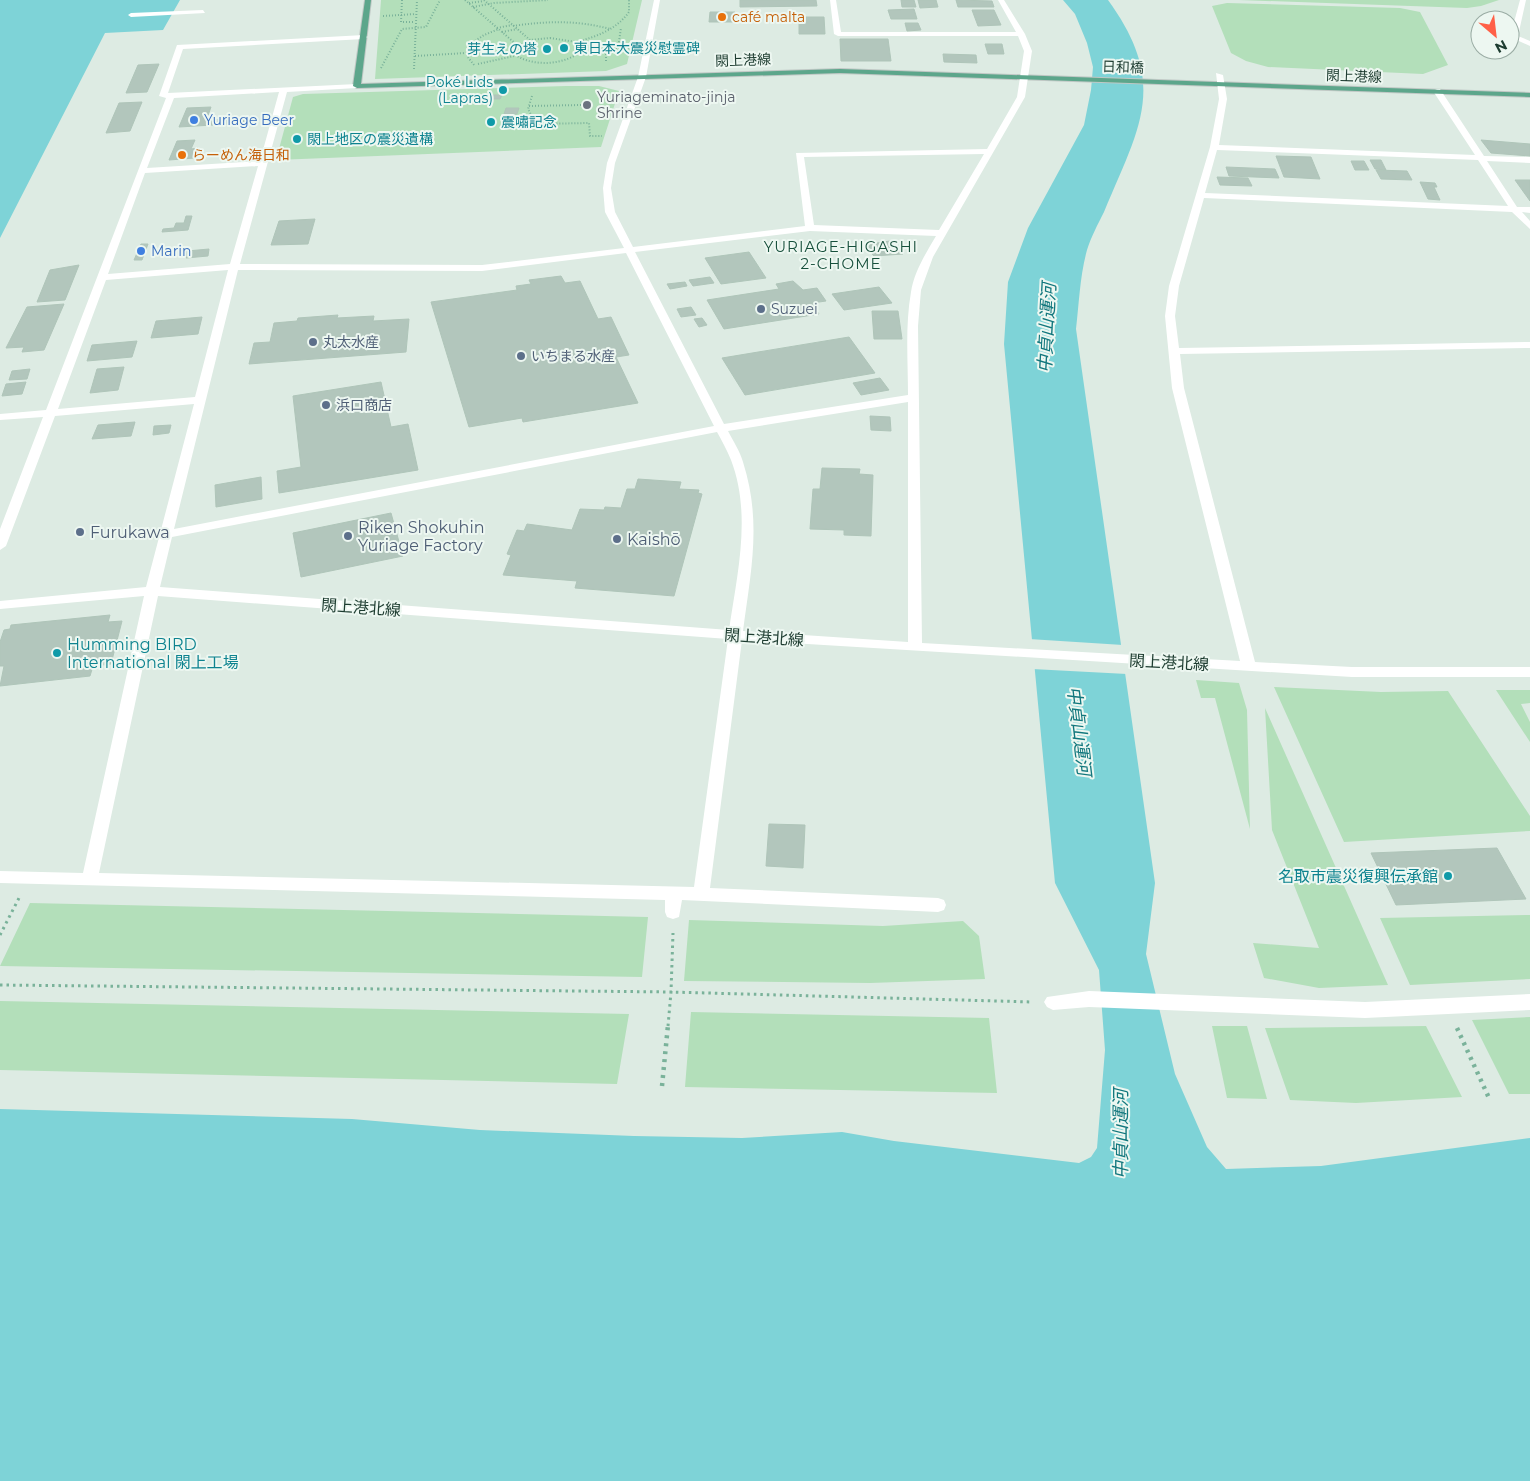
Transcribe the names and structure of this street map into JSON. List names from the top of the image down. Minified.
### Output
{"streets":{"main road":["閖上港線","日和橋"],"street":["閖上港北線"]},"crossings":[["閖上港線","日和橋"]],"districts":["YURIAGE-HIGASHI 2-CHOME"],"water":["中貞山運河"],"places":["café malta","東日本大震災慰霊碑","芽生えの塔","Poké Lids (Lapras)","Yuriageminato-jinja Shrine","Yuriage Beer","震嘯記念","閖上地区の震災遺構","らーめん海日和","Marin","Suzuei","丸太水産","いちまる水産","浜口商店","Furukawa","Riken Shokuhin Yuriage Factory","Kaishō","Humming BIRD International 閖上工場","名取市震災復興伝承館"],"north":"bottom right"}
